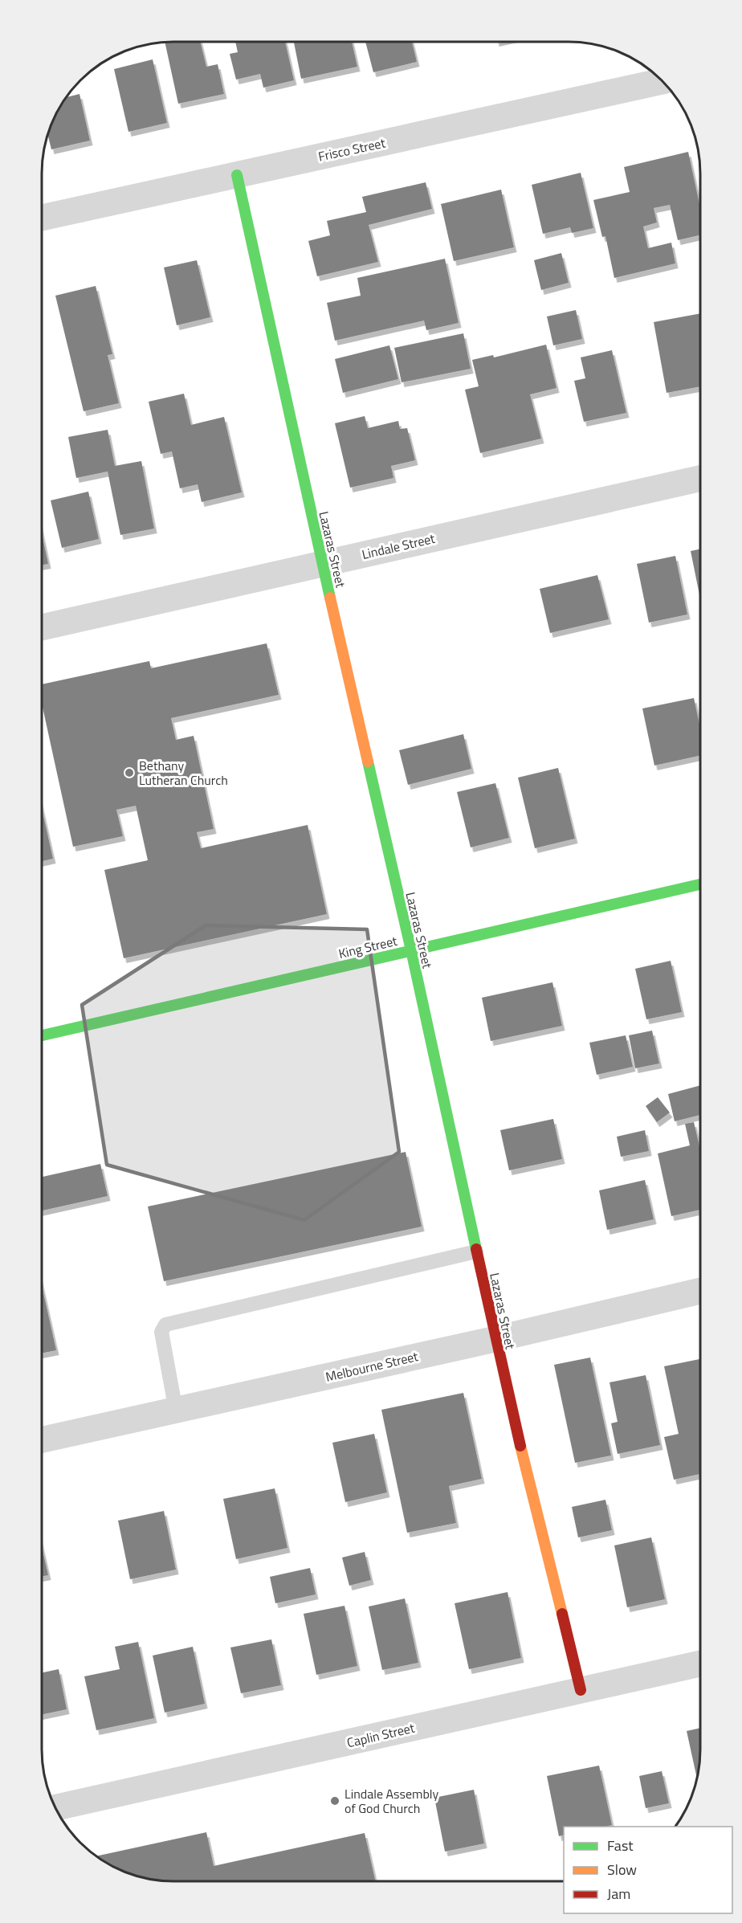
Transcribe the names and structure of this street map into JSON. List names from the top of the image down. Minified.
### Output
{"streets":{"street":["Frisco Street","Lindale Street","Lazaras Street","King Street","Melbourne Street","Caplin Street"]},"crossings":[["Frisco Street","Lazaras Street"],["Lindale Street","Lazaras Street"],["Lazaras Street","King Street"],["Lazaras Street","Melbourne Street"],["Lazaras Street","Caplin Street"]],"places":["Bethany Lutheran Church","Lindale Assembly of God Church"],"legend":["Fast","Slow","Jam"]}
